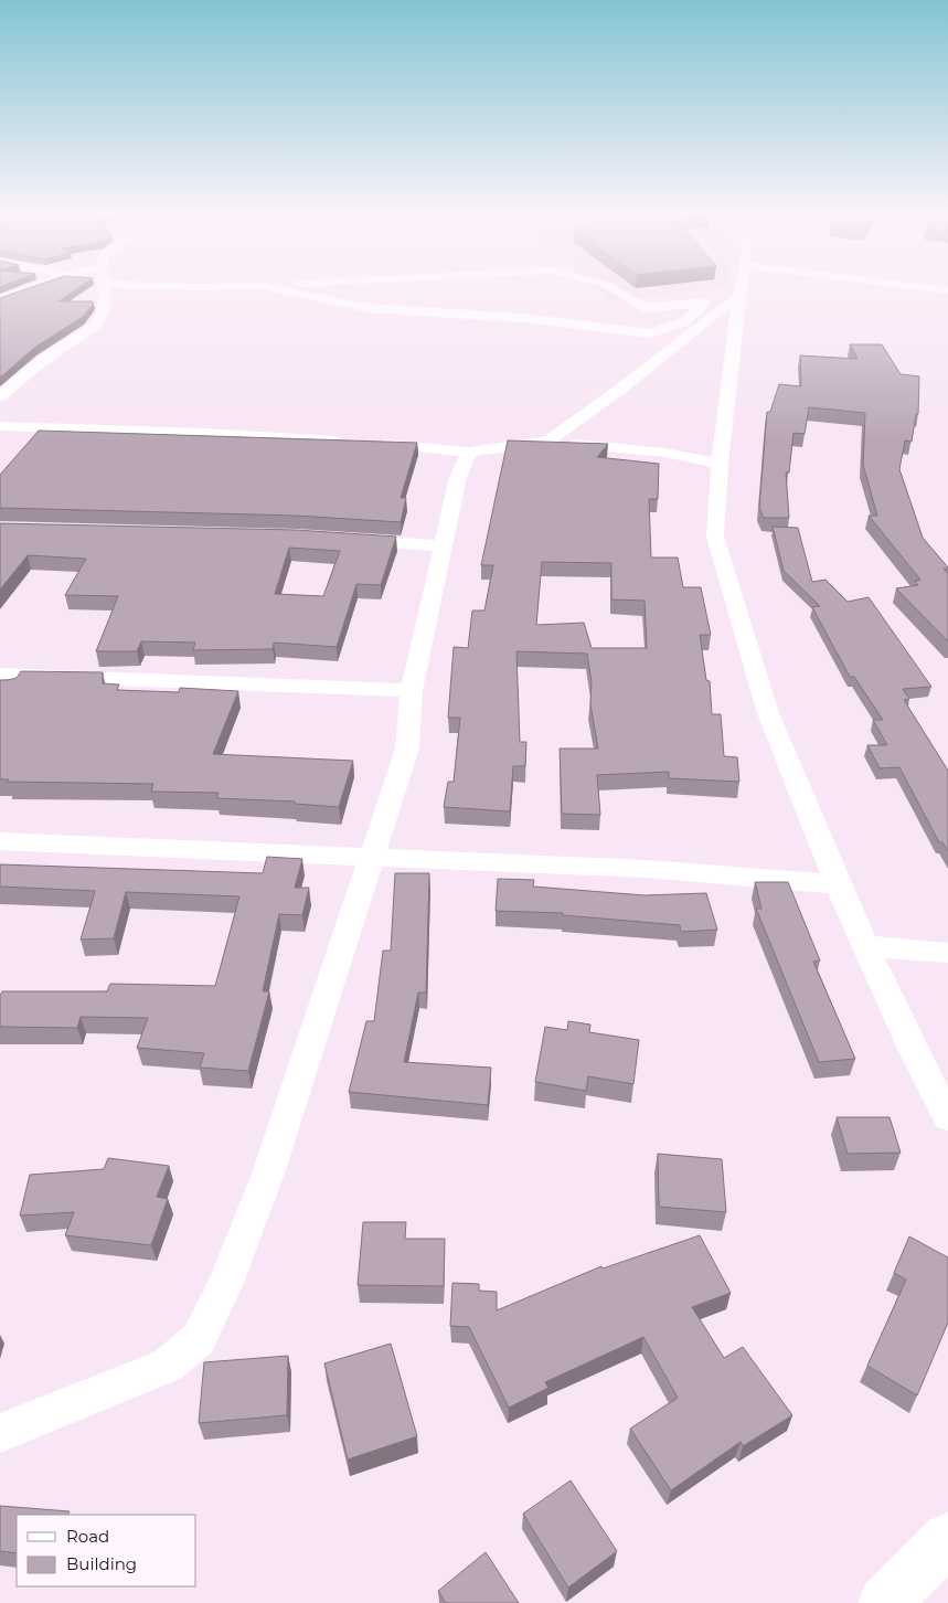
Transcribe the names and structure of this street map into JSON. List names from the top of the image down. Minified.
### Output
{"legend":["Road","Building"]}
